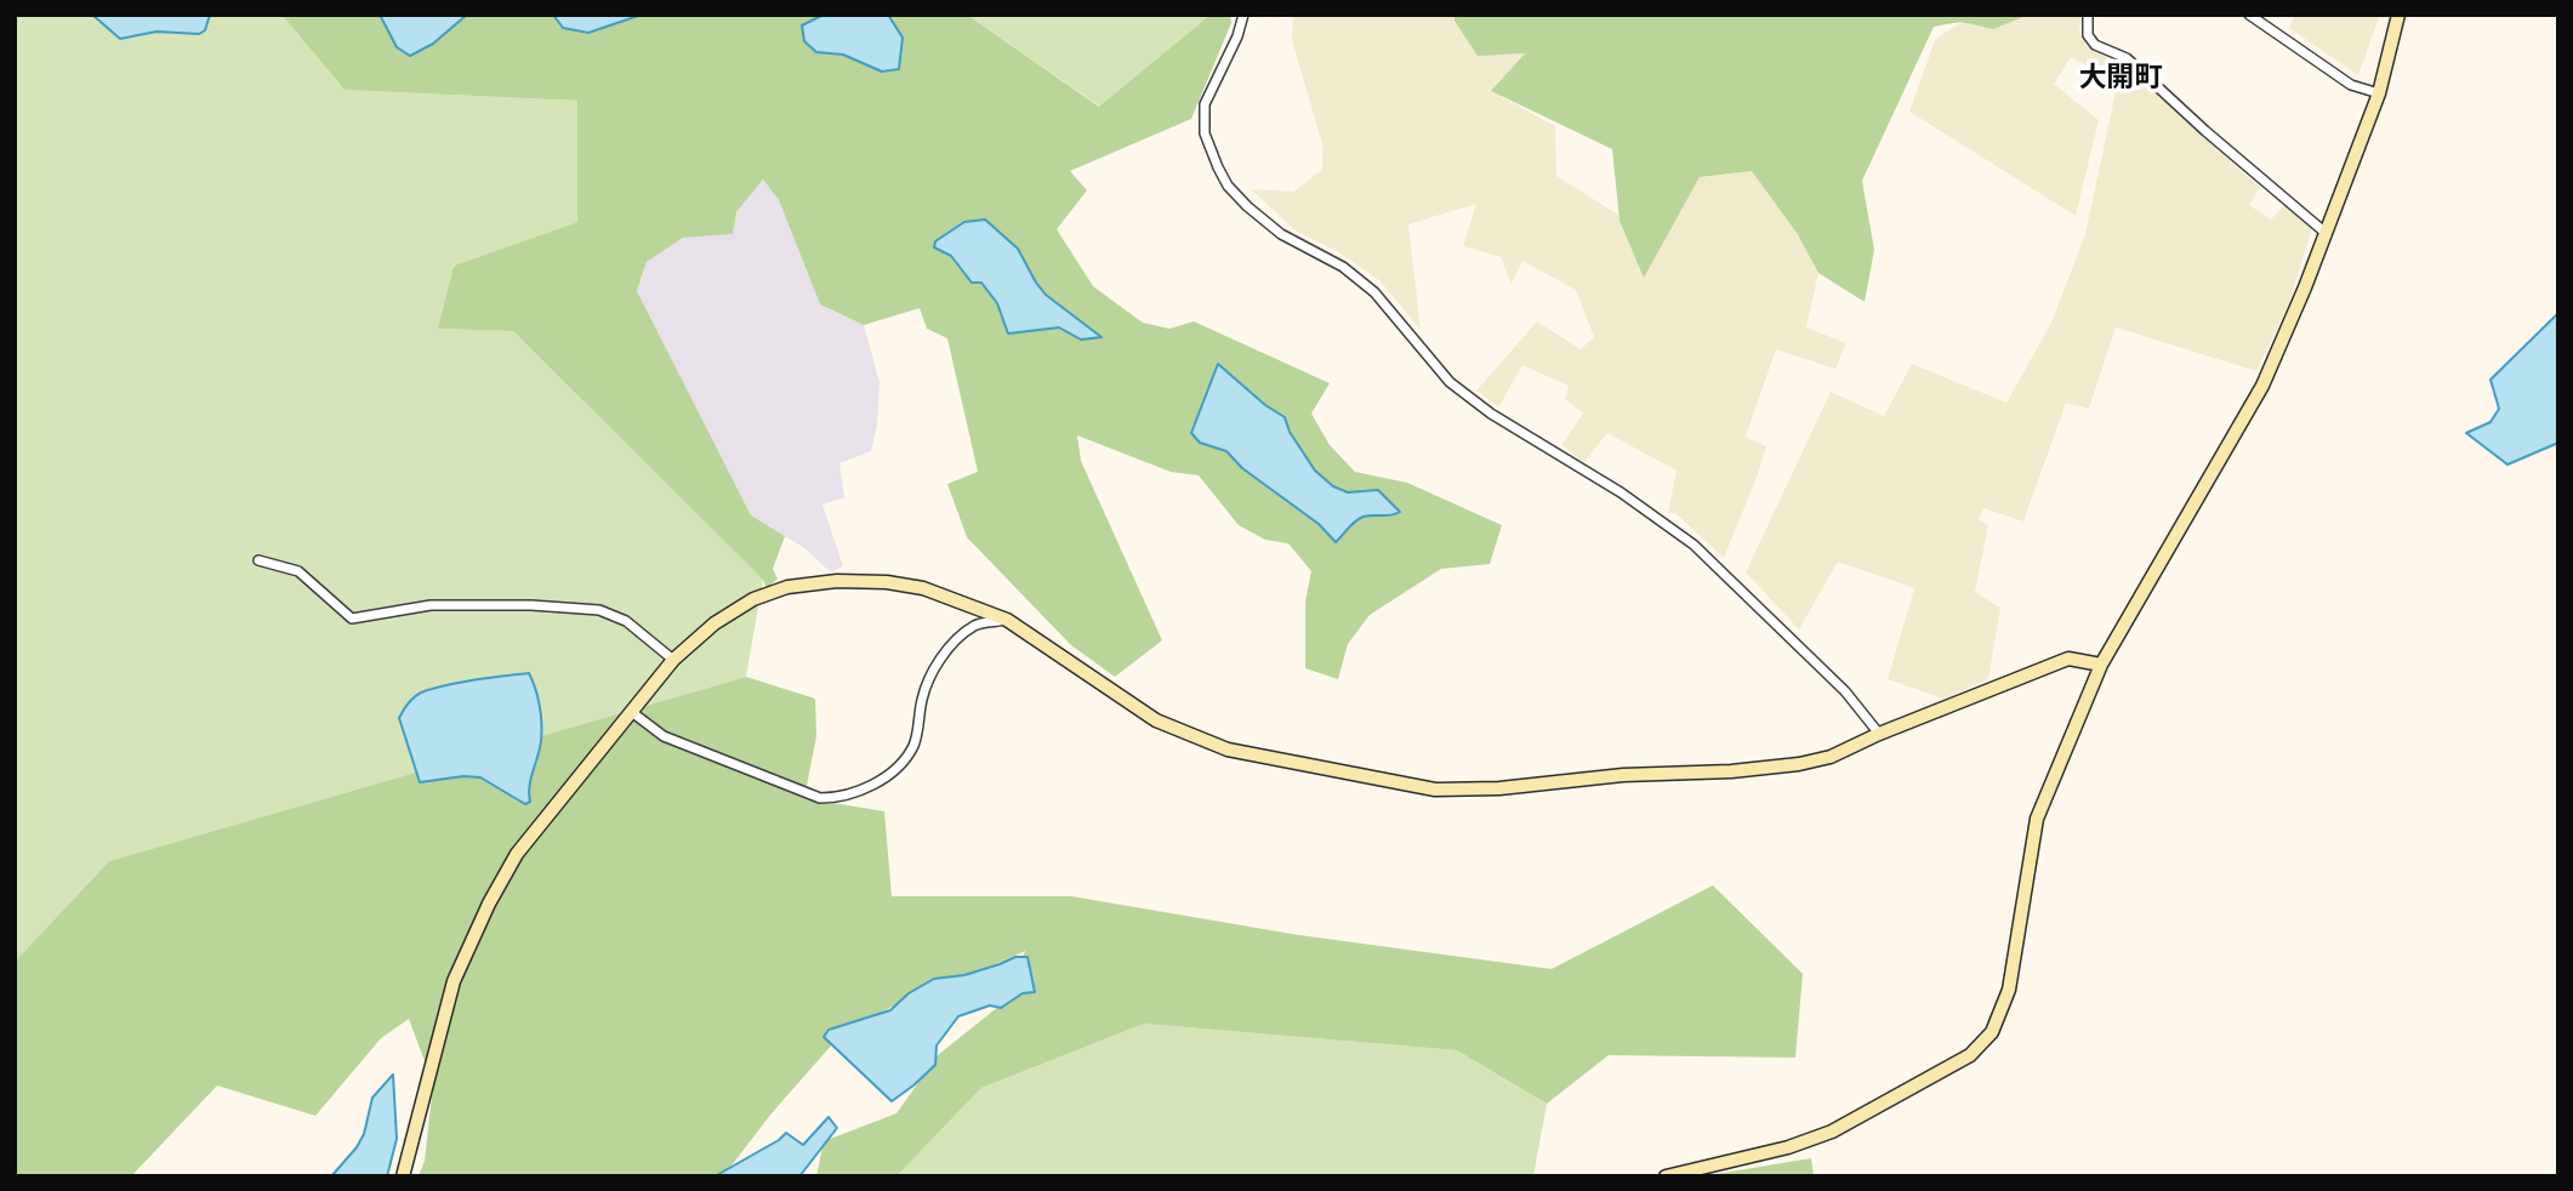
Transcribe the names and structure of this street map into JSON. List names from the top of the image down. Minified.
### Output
{"districts":["大開町"]}
